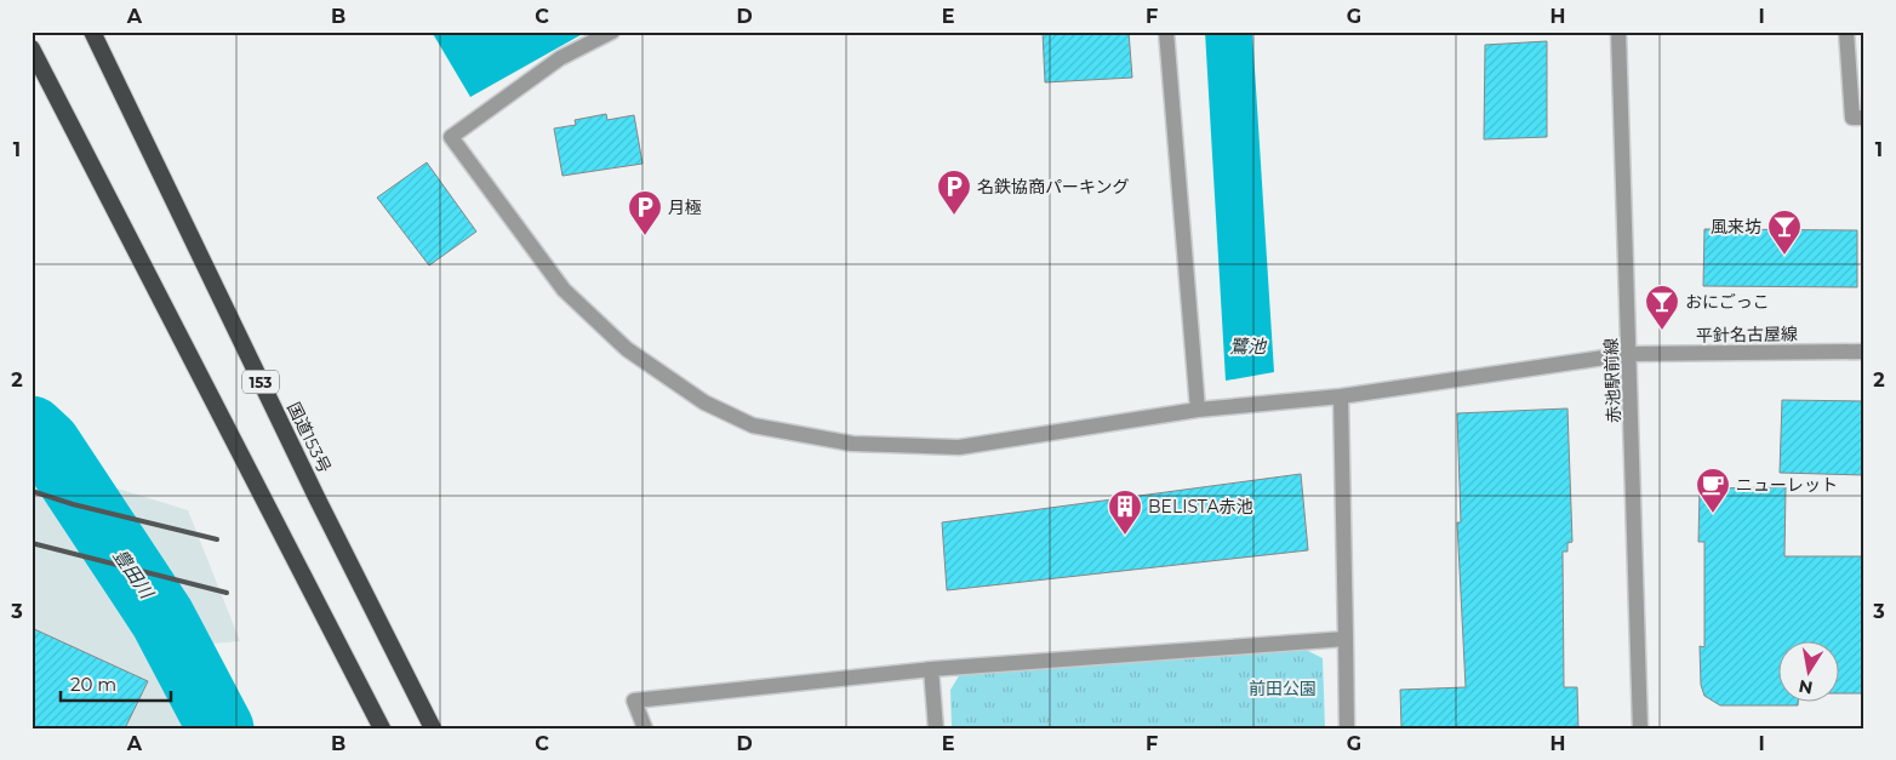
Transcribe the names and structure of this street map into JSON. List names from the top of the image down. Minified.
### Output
{"streets":{"highway":["153","国道153号"],"street":["平針名古屋線","赤池駅前線"]},"crossings":[["平針名古屋線","赤池駅前線"]],"water":["鷺池","豊田川"],"parks":["前田公園"],"places":{"parking":["名鉄協商パーキング","月極"],"bar":["風来坊","おにごっこ"],"cafe":["ニューレット"],"building":["BELISTA赤池"]},"scale_bar":"20 m","north":"bottom","grid":{"columns":["A","B","C","D","E","F","G","H","I"],"rows":["1","2","3"]}}
